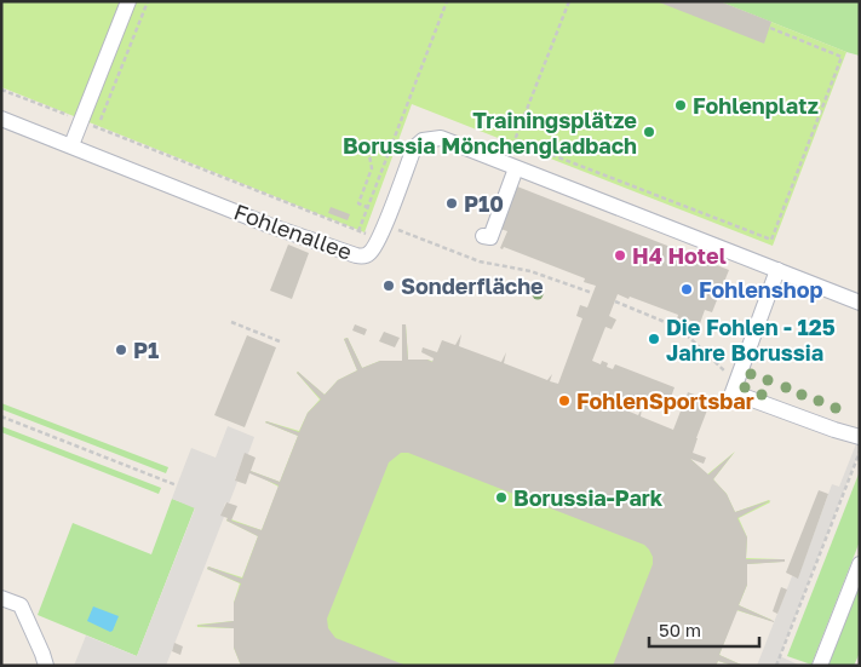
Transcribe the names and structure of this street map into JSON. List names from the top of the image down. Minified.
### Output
{"streets":{"street":["Fohlenallee"]},"places":["Fohlenplatz","Trainingsplätze Borussia Mönchengladbach","P10","H4 Hotel","Sonderfläche","Fohlenshop","Die Fohlen - 125 Jahre Borussia","P1","FohlenSportsbar","Borussia-Park"],"scale_bar":"50 m"}
